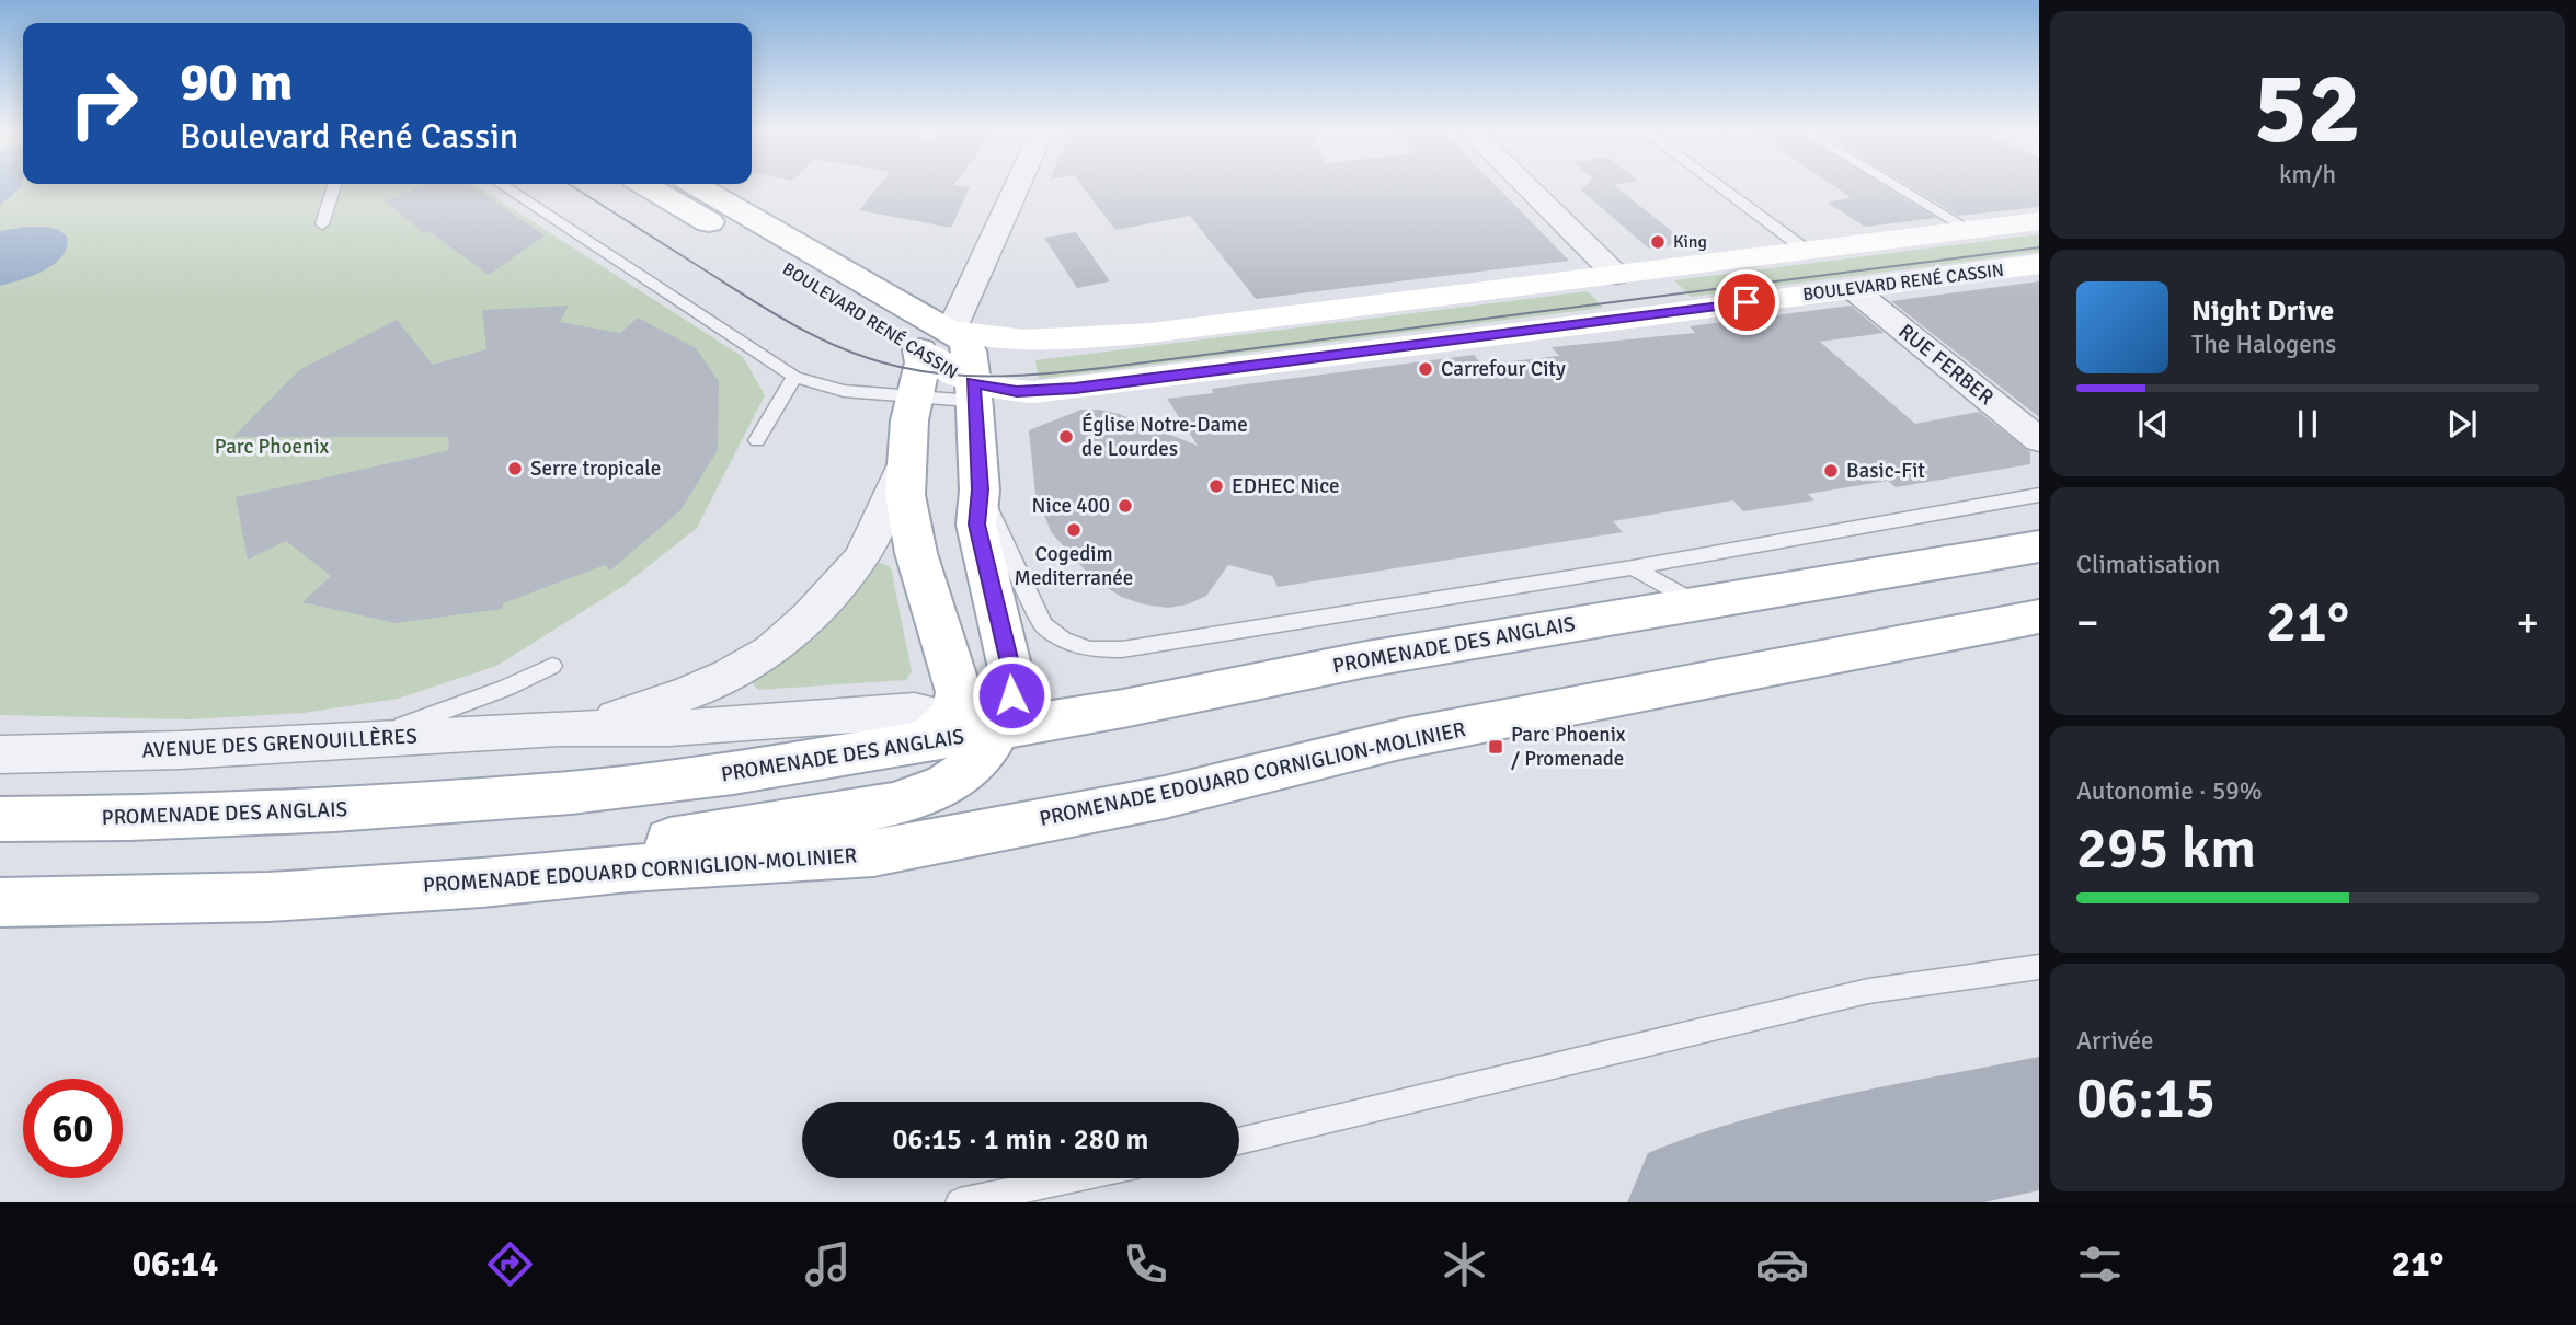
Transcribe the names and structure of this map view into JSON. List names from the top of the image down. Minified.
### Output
{"streets":{"main road":["BOULEVARD RENÉ CASSIN","PROMENADE DES ANGLAIS","AVENUE DES GRENOUILLÈRES","PROMENADE EDOUARD CORNIGLION-MOLINIER"],"street":["RUE FERBER"]},"crossings":[["BOULEVARD RENÉ CASSIN","RUE FERBER"],["BOULEVARD RENÉ CASSIN","AVENUE DES GRENOUILLÈRES"],["PROMENADE DES ANGLAIS","AVENUE DES GRENOUILLÈRES"]],"parks":["Parc Phoenix"],"places":{"other":["King","Carrefour City","Église Notre-Dame de Lourdes","Serre tropicale","Basic-Fit","EDHEC Nice","Nice 400","Cogedim Mediterranée"],"transit":["Parc Phoenix / Promenade"]},"page":{"tile":[["52","km/h"],"Climatisation",["Autonomie · 59%","295 km"],["Arrivée","06:15"]],"turn":["90 m","Boulevard René Cassin"],"song":["Night Drive","The Halogens"],"heat":["−","21°","+"],"limit":"60","trip":"06:15 · 1 min · 280 m","tabs":["06:14","21°"]}}
